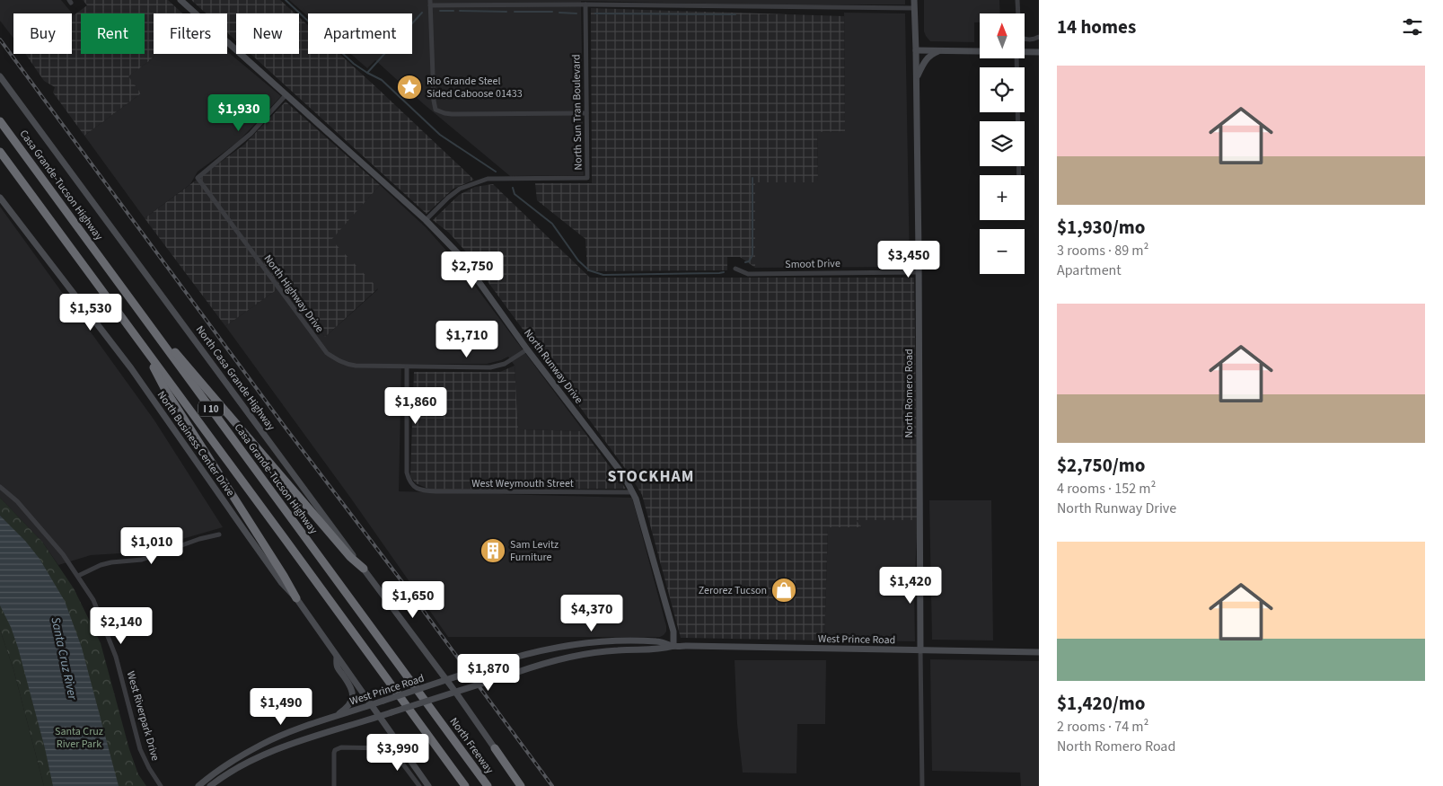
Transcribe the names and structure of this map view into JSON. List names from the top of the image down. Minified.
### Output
{"streets":{"highway":["Casa Grande-Tucson Highway","I 10","North Freeway"],"main road":["North Runway Drive","North Casa Grande Highway","North Romero Road","North Business Center Drive","West Prince Road"],"street":["North Sun Tran Boulevard","Smoot Drive","North Highway Drive","West Weymouth Street","West Riverpark Drive"]},"crossings":[["North Sun Tran Boulevard","North Runway Drive"],["Casa Grande-Tucson Highway","North Freeway"],["Smoot Drive","North Romero Road"],["North Highway Drive","North Runway Drive"],["North Highway Drive","West Weymouth Street"],["North Runway Drive","West Weymouth Street"],["North Runway Drive","West Prince Road"],["North Casa Grande Highway","West Prince Road"],["North Romero Road","West Prince Road"],["North Business Center Drive","West Prince Road"]],"districts":["STOCKHAM"],"water":["Santa Cruz River"],"parks":["Santa Cruz River Park"],"places":{"place":["Rio Grande Steel Sided Caboose 01433"],"building":["Sam Levitz Furniture"],"shop":["Zerorez Tucson"]},"north":"top","page":{"heading":"14 homes","map_buttons":["+","−"],"chip":["Buy","Rent","Filters","New","Apartment"],"list":[{"name":"$1,930/mo","note":"3 rooms · 89 m² · Apartment"},{"name":"$2,750/mo","note":"4 rooms · 152 m² · North Runway Drive"},{"name":"$1,420/mo","note":"2 rooms · 74 m² · North Romero Road"}],"price":["$1,930","$3,450","$2,750","$1,530","$1,710","$1,860","$1,010","$1,420","$1,650","$4,370","$2,140","$1,870","$1,490","$3,990"]}}
